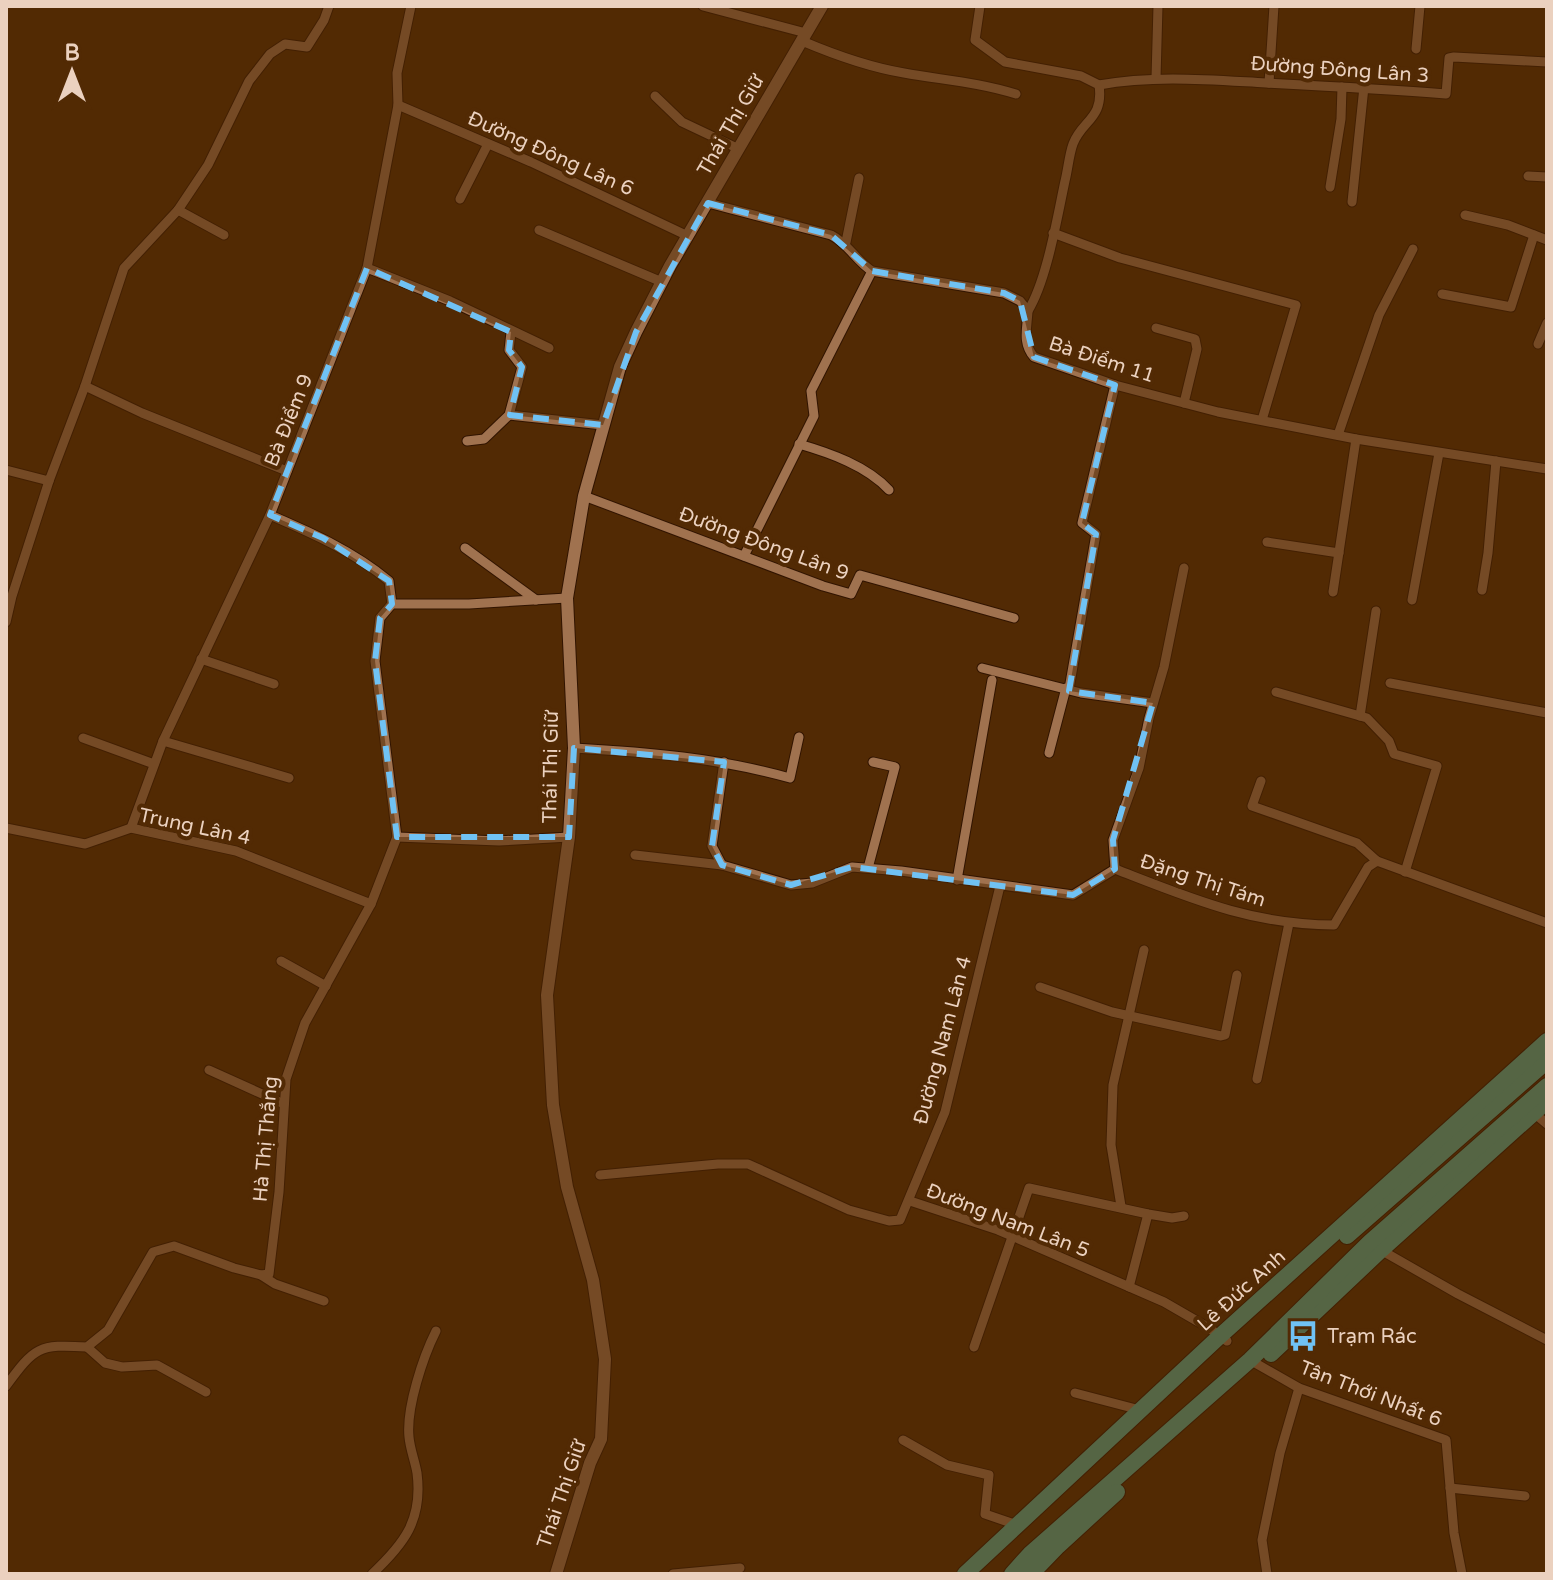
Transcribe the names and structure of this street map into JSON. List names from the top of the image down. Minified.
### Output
{"streets":{"highway":["Lê Đức Anh"],"street":["Đường Đông Lân 3","Thái Thị Giữ","Đường Đông Lân 6","Bà Điểm 11","Bà Điểm 9","Đường Đông Lân 9","Trung Lân 4","Đặng Thị Tám","Đường Nam Lân 4","Hà Thị Thắng","Đường Nam Lân 5","Tân Thới Nhất 6"]},"crossings":[["Thái Thị Giữ","Đường Đông Lân 6"],["Thái Thị Giữ","Đường Đông Lân 9"],["Đường Đông Lân 6","Bà Điểm 9"],["Bà Điểm 9","Trung Lân 4"],["Trung Lân 4","Hà Thị Thắng"],["Đặng Thị Tám","Đường Nam Lân 4"],["Đường Nam Lân 4","Đường Nam Lân 5"],["Đường Nam Lân 5","Lê Đức Anh"]],"places":{"bus stop":["Trạm Rác"]},"north":"top"}
